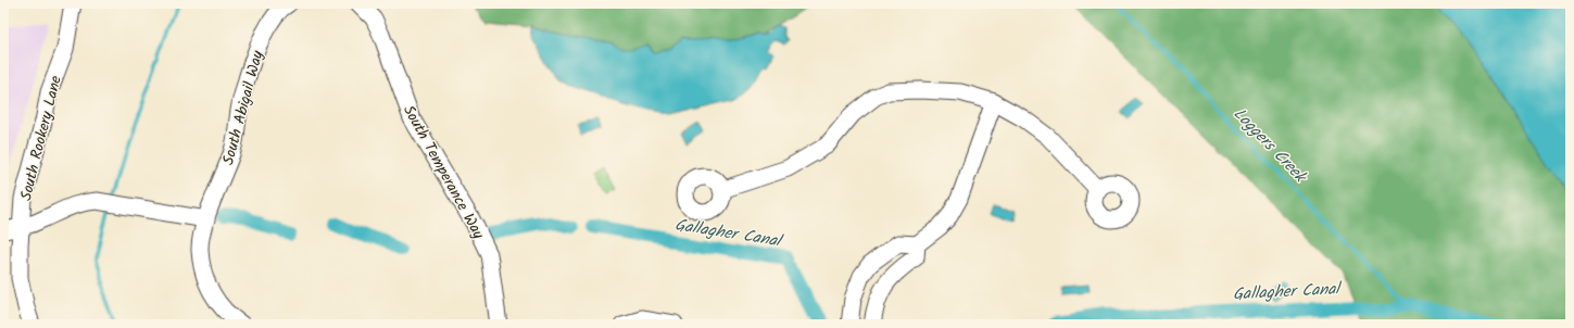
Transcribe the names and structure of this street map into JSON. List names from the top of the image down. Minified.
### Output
{"streets":{"street":["South Abigail Way","South Rookery Lane","South Temperance Way"]},"water":["Loggers Creek","Gallagher Canal"]}
